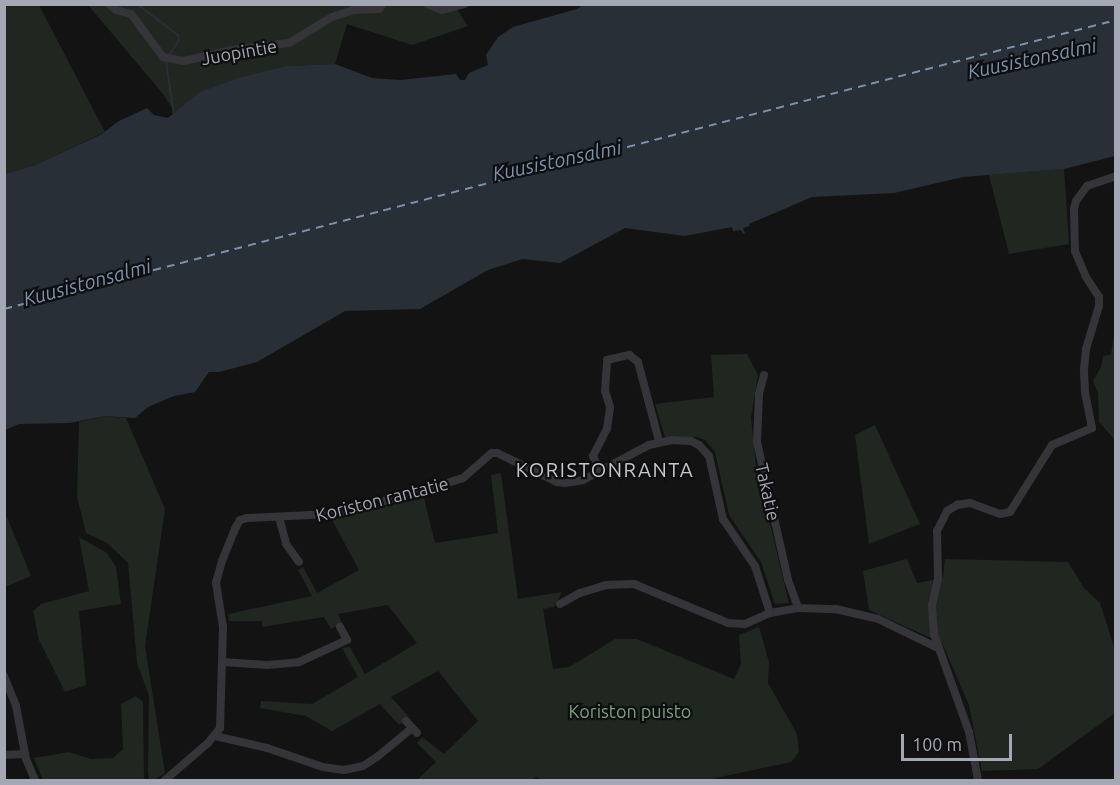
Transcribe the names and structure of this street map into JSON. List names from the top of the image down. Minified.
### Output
{"streets":{"street":["Juopintie","Takatie","Koriston rantatie"]},"districts":["KORISTONRANTA"],"water":["Kuusistonsalmi"],"parks":["Koriston puisto"],"scale_bar":"100 m"}
